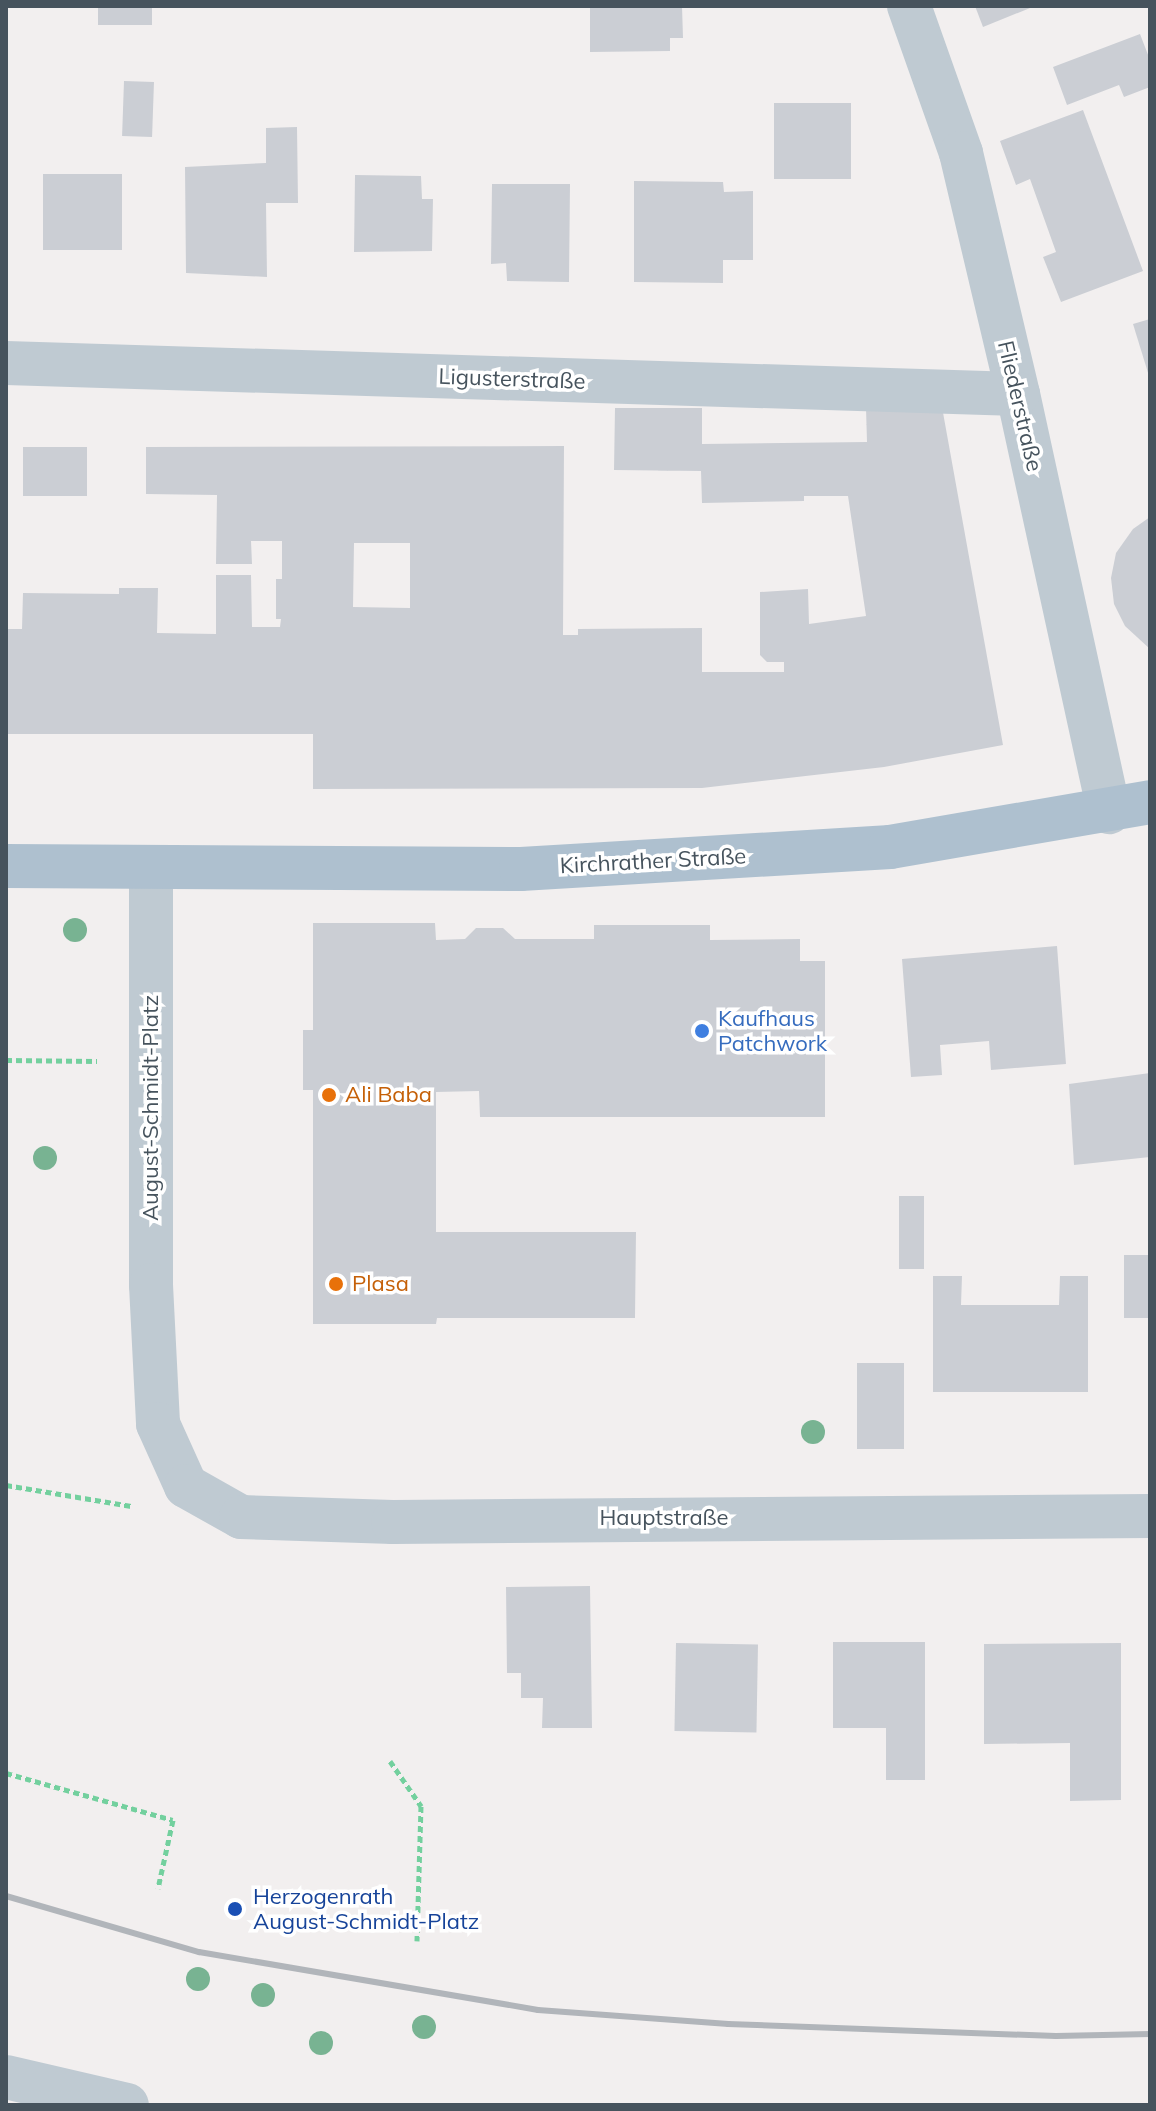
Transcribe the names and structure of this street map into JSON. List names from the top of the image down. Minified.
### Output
{"streets":{"main road":["Kirchrather Straße"],"street":["Ligusterstraße","Fliederstraße","August-Schmidt-Platz","Hauptstraße"]},"crossings":[["Ligusterstraße","Fliederstraße"],["Fliederstraße","Kirchrather Straße"],["Kirchrather Straße","August-Schmidt-Platz"],["August-Schmidt-Platz","Hauptstraße"]],"places":["Kaufhaus Patchwork","Ali Baba","Plasa","Herzogenrath August-Schmidt-Platz"]}
